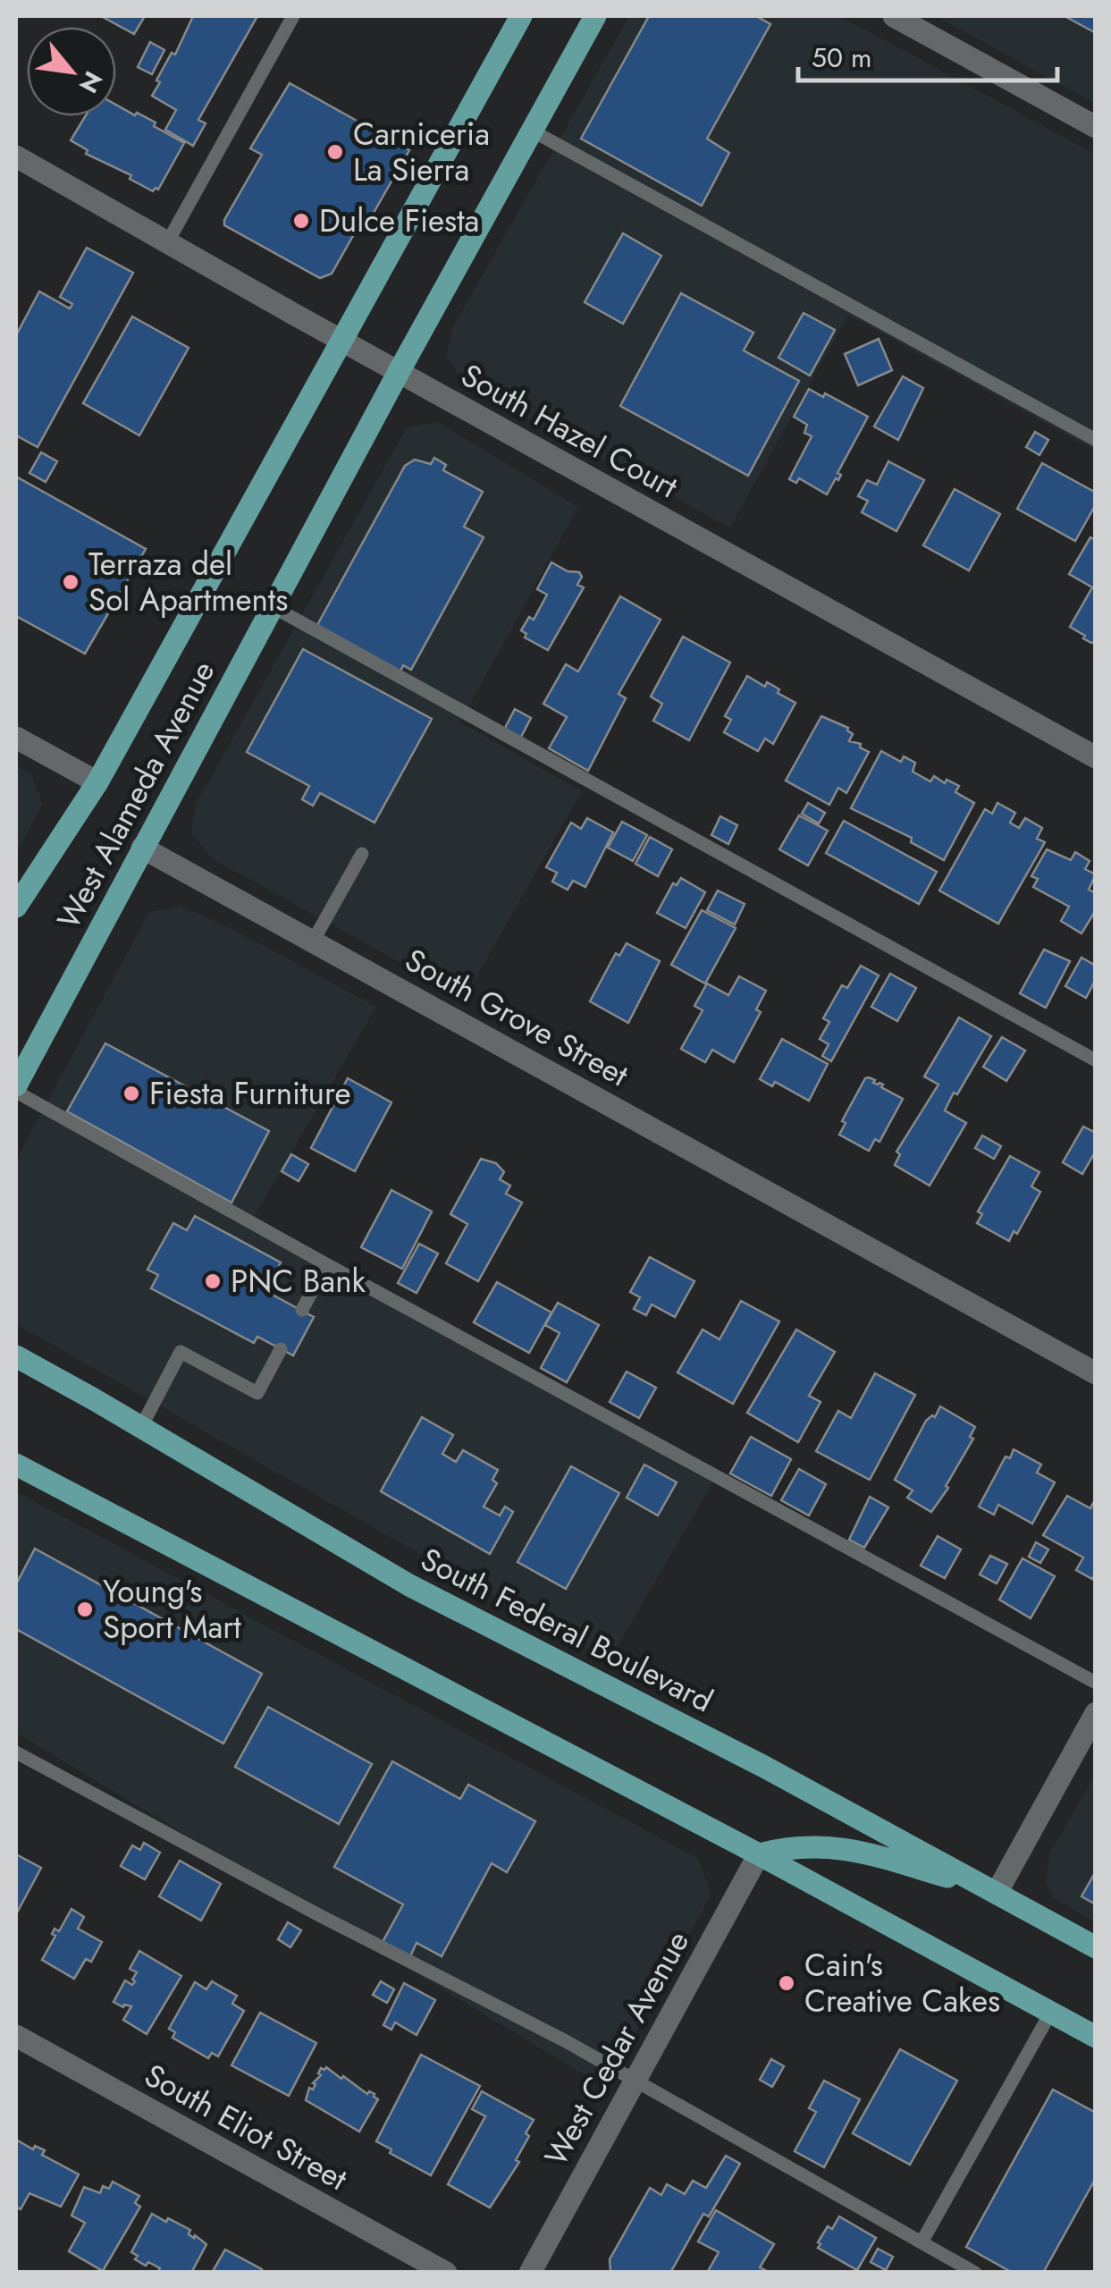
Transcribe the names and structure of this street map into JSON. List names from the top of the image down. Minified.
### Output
{"streets":{"main road":["West Alameda Avenue","South Federal Boulevard"],"street":["South Hazel Court","South Grove Street","West Cedar Avenue","South Eliot Street"]},"crossings":[["South Hazel Court","West Alameda Avenue"],["West Alameda Avenue","South Grove Street"]],"places":["Carniceria La Sierra","Dulce Fiesta","Terraza del Sol Apartments","Fiesta Furniture","PNC Bank","Young's Sport Mart","Cain's Creative Cakes"],"scale_bar":"50 m","north":"bottom right"}
